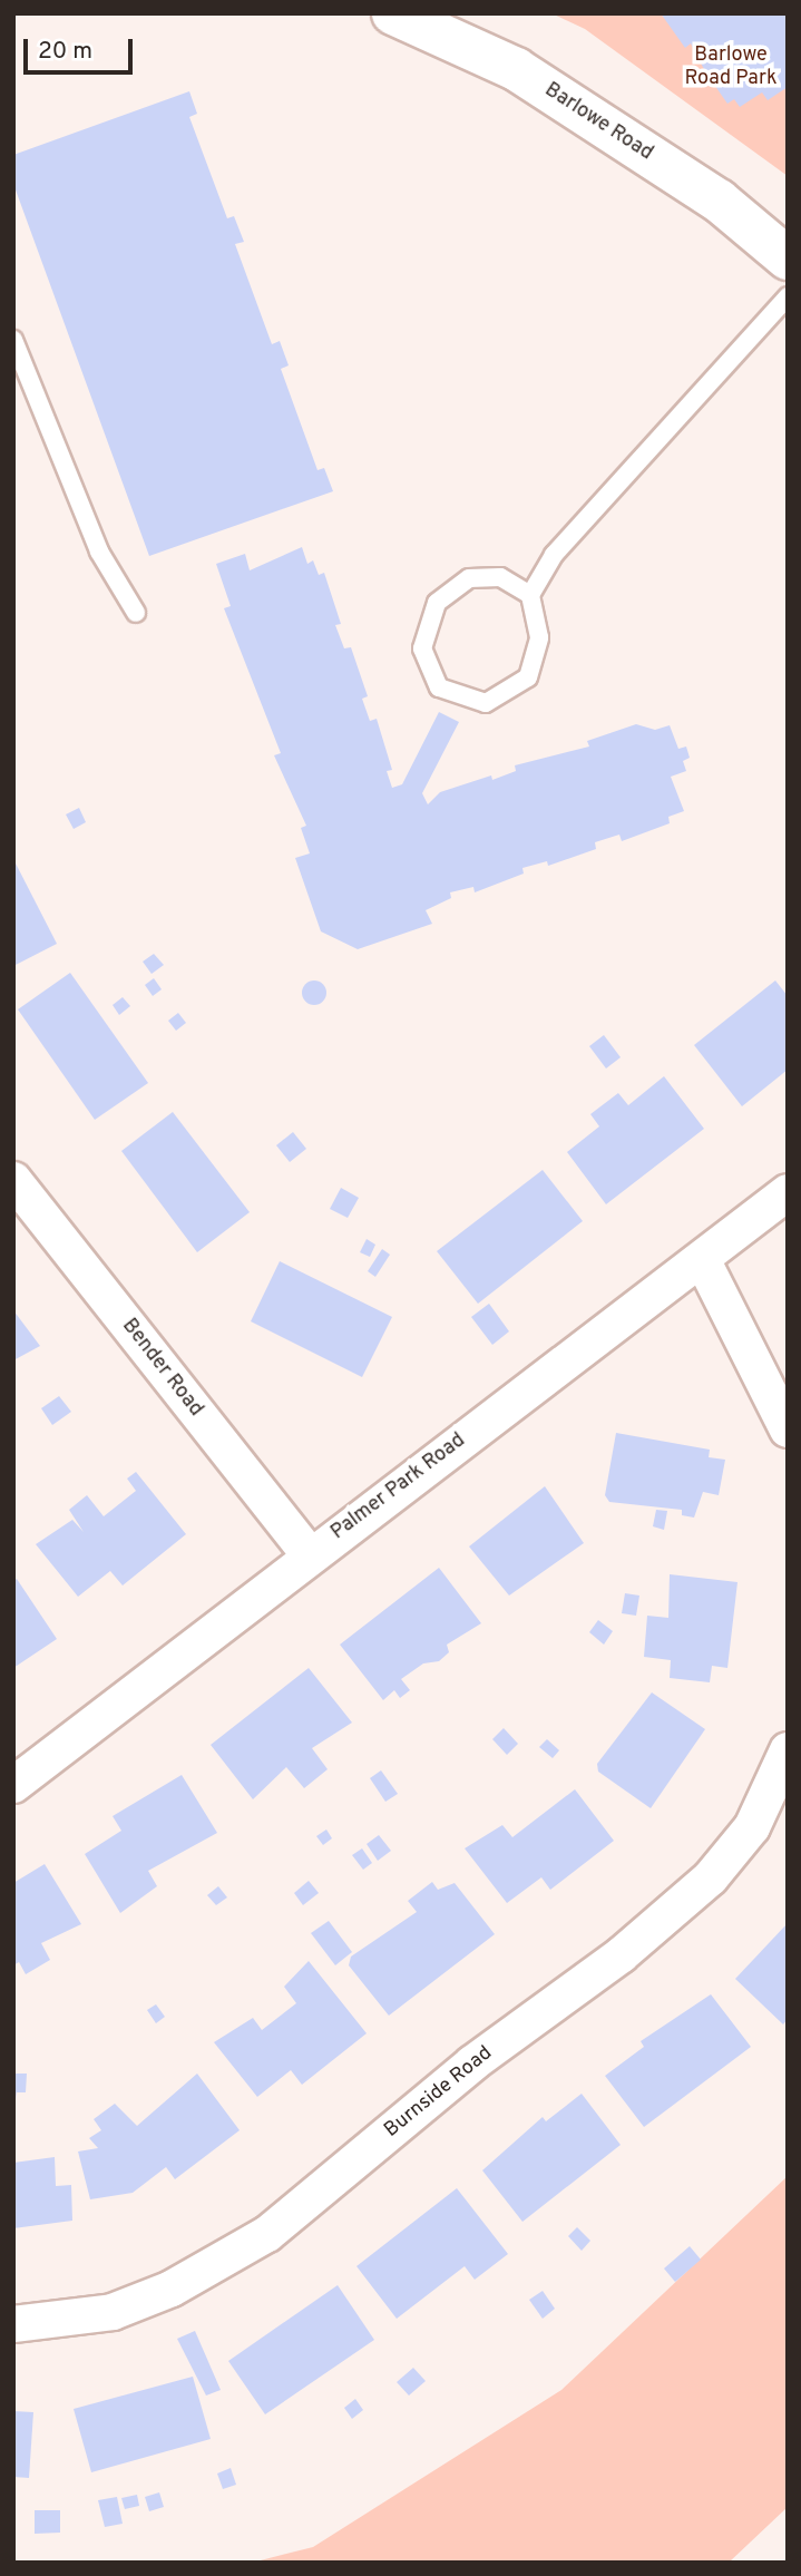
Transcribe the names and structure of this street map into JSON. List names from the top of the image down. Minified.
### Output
{"streets":{"street":["Barlowe Road","Bender Road","Palmer Park Road","Burnside Road"]},"crossings":[["Bender Road","Palmer Park Road"]],"parks":["Barlowe Road Park"],"scale_bar":"20 m"}
